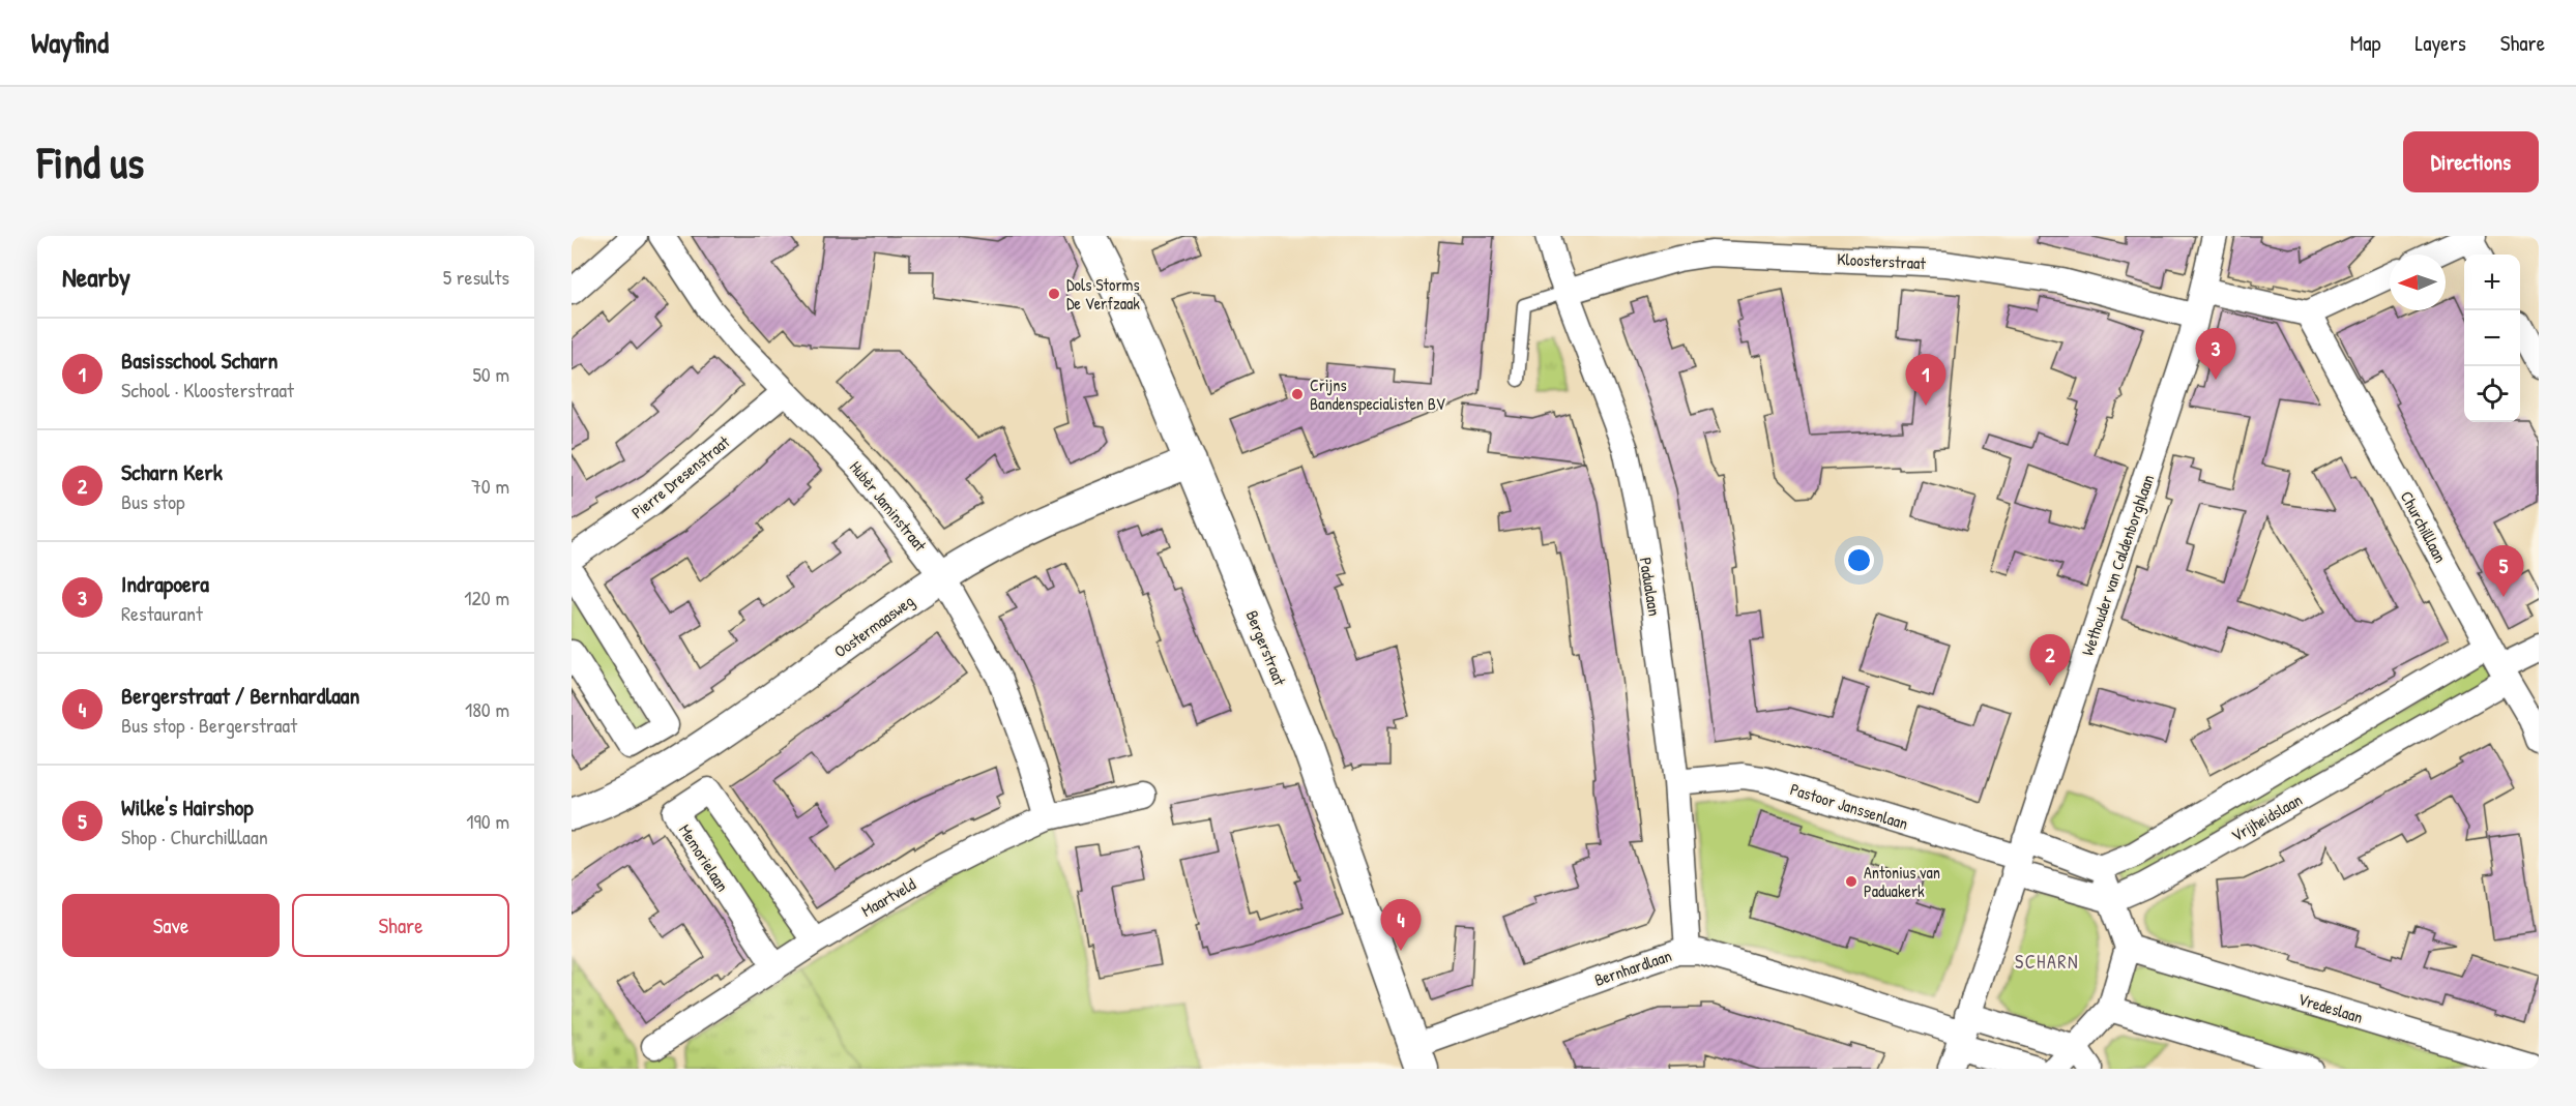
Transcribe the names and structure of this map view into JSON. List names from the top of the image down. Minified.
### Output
{"streets":{"street":["Kloosterstraat","Pierre Dresenstraat","Hubèr Jaminstraat","Churchilllaan","Wethouder van Caldenborghlaan","Padualaan","Oostermaasweg","Bergerstraat","Pastoor Janssenlaan","Vrijheidslaan","Memorielaan","Maartveld","Bernhardlaan","Vredeslaan"]},"crossings":[["Kloosterstraat","Wethouder van Caldenborghlaan"],["Kloosterstraat","Padualaan"],["Pierre Dresenstraat","Hubèr Jaminstraat"],["Hubèr Jaminstraat","Oostermaasweg"],["Hubèr Jaminstraat","Maartveld"],["Churchilllaan","Vrijheidslaan"],["Wethouder van Caldenborghlaan","Pastoor Janssenlaan"],["Wethouder van Caldenborghlaan","Bernhardlaan"],["Padualaan","Pastoor Janssenlaan"],["Padualaan","Bernhardlaan"],["Oostermaasweg","Bergerstraat"],["Bergerstraat","Bernhardlaan"],["Memorielaan","Maartveld"]],"districts":["SCHARN"],"places":["Dols Storms De Verfzaak","Crijns Bandenspecialisten BV","Antonius van Paduakerk"],"north":"left","page":{"header":"Wayfind","nav":["Map","Layers","Share"],"buttons":["Directions",["Save","Share"]],"title":"Find us","heading":["Nearby","5 results"],"map_buttons":["+","−"],"list":[{"mark":"1","name":"Basisschool Scharn","note":"School · Kloosterstraat","value":"50 m"},{"mark":"2","name":"Scharn Kerk","note":"Bus stop","value":"70 m"},{"mark":"3","name":"Indrapoera","note":"Restaurant","value":"120 m"},{"mark":"4","name":"Bergerstraat / Bernhardlaan","note":"Bus stop · Bergerstraat","value":"180 m"},{"mark":"5","name":"Wilke's Hairshop","note":"Shop · Churchilllaan","value":"190 m"}],"pins":["3","1","5","2","4"]}}
